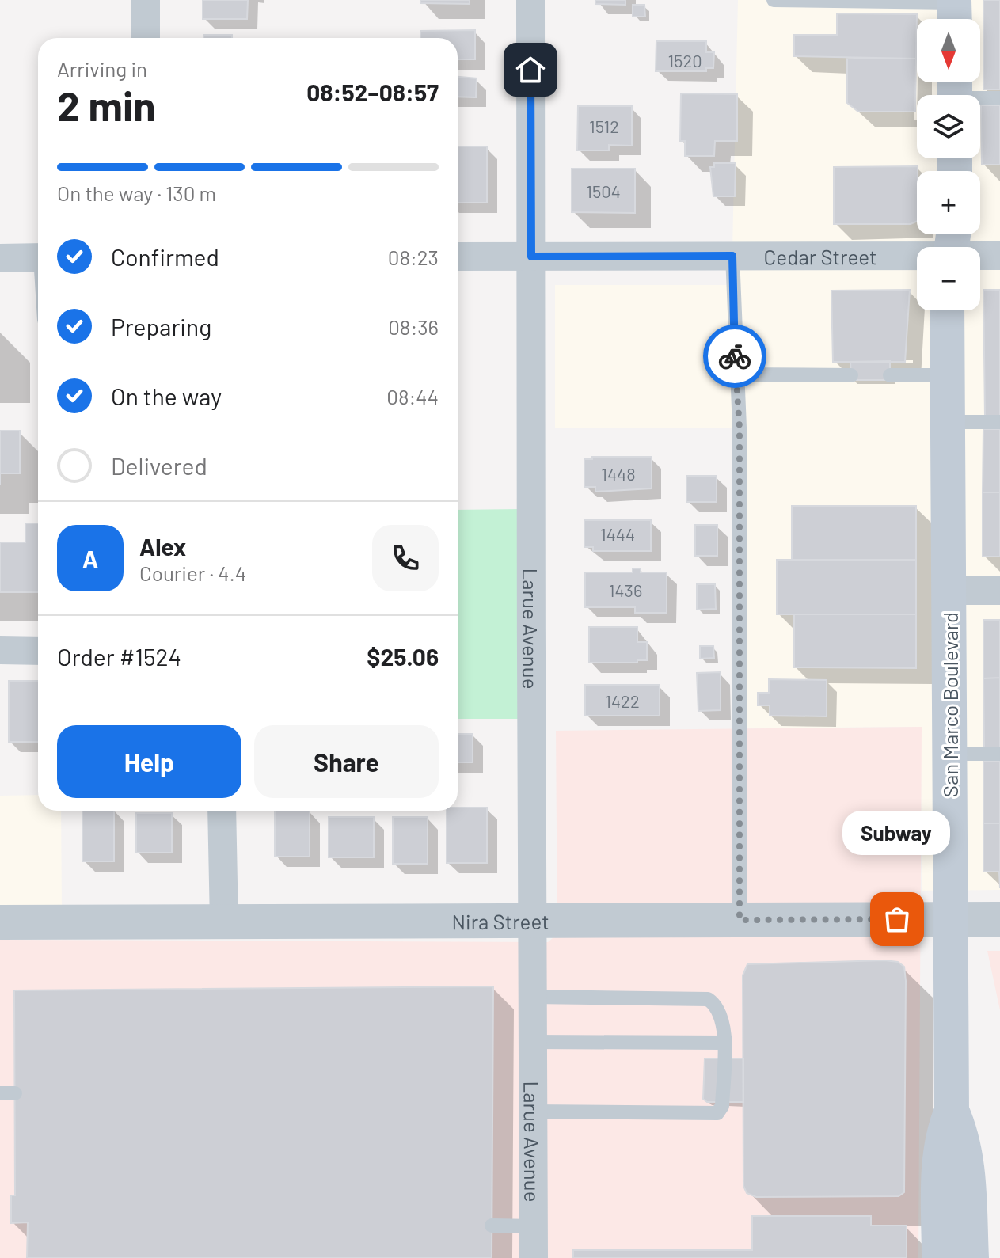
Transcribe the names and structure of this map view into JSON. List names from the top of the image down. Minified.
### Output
{"streets":{"main road":["San Marco Boulevard"],"street":["Cedar Street","Larue Avenue","Nira Street"]},"crossings":[["Cedar Street","Larue Avenue"],["Larue Avenue","Nira Street"],["San Marco Boulevard","Nira Street"]],"places":["Subway"],"house_numbers":["1520","1512","1504","1448","1444","1436","1422"],"north":"bottom","page":{"map_buttons":["+","−"],"heading":["2 min","Arriving in","08:52–08:57"],"panel":["Alex","Courier · 4.4","Order #1524","$25.06"],"bar":"On the way · 130 m","list":[["Confirmed","08:23"],["Preparing","08:36"],["On the way","08:44"],"Delivered"],"round":"A","buttons":["Help","Share"],"bubble":"Subway"}}
